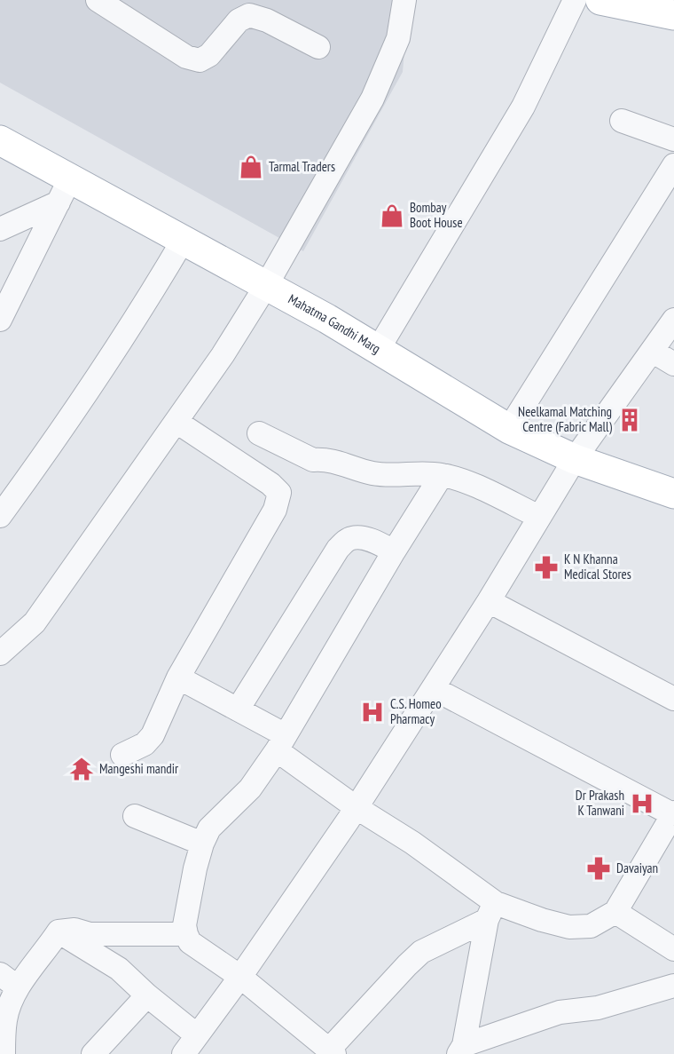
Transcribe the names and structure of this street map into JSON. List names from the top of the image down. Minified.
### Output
{"streets":{"main road":["Mahatma Gandhi Marg"]},"places":{"shop":["Tarmal Traders","Bombay Boot House"],"building":["Neelkamal Matching Centre (Fabric Mall)"],"pharmacy":["K N Khanna Medical Stores","Davaiyan"],"hospital":["C.S. Homeo Pharmacy","Dr Prakash K Tanwani"],"temple":["Mangeshi mandir"]}}
